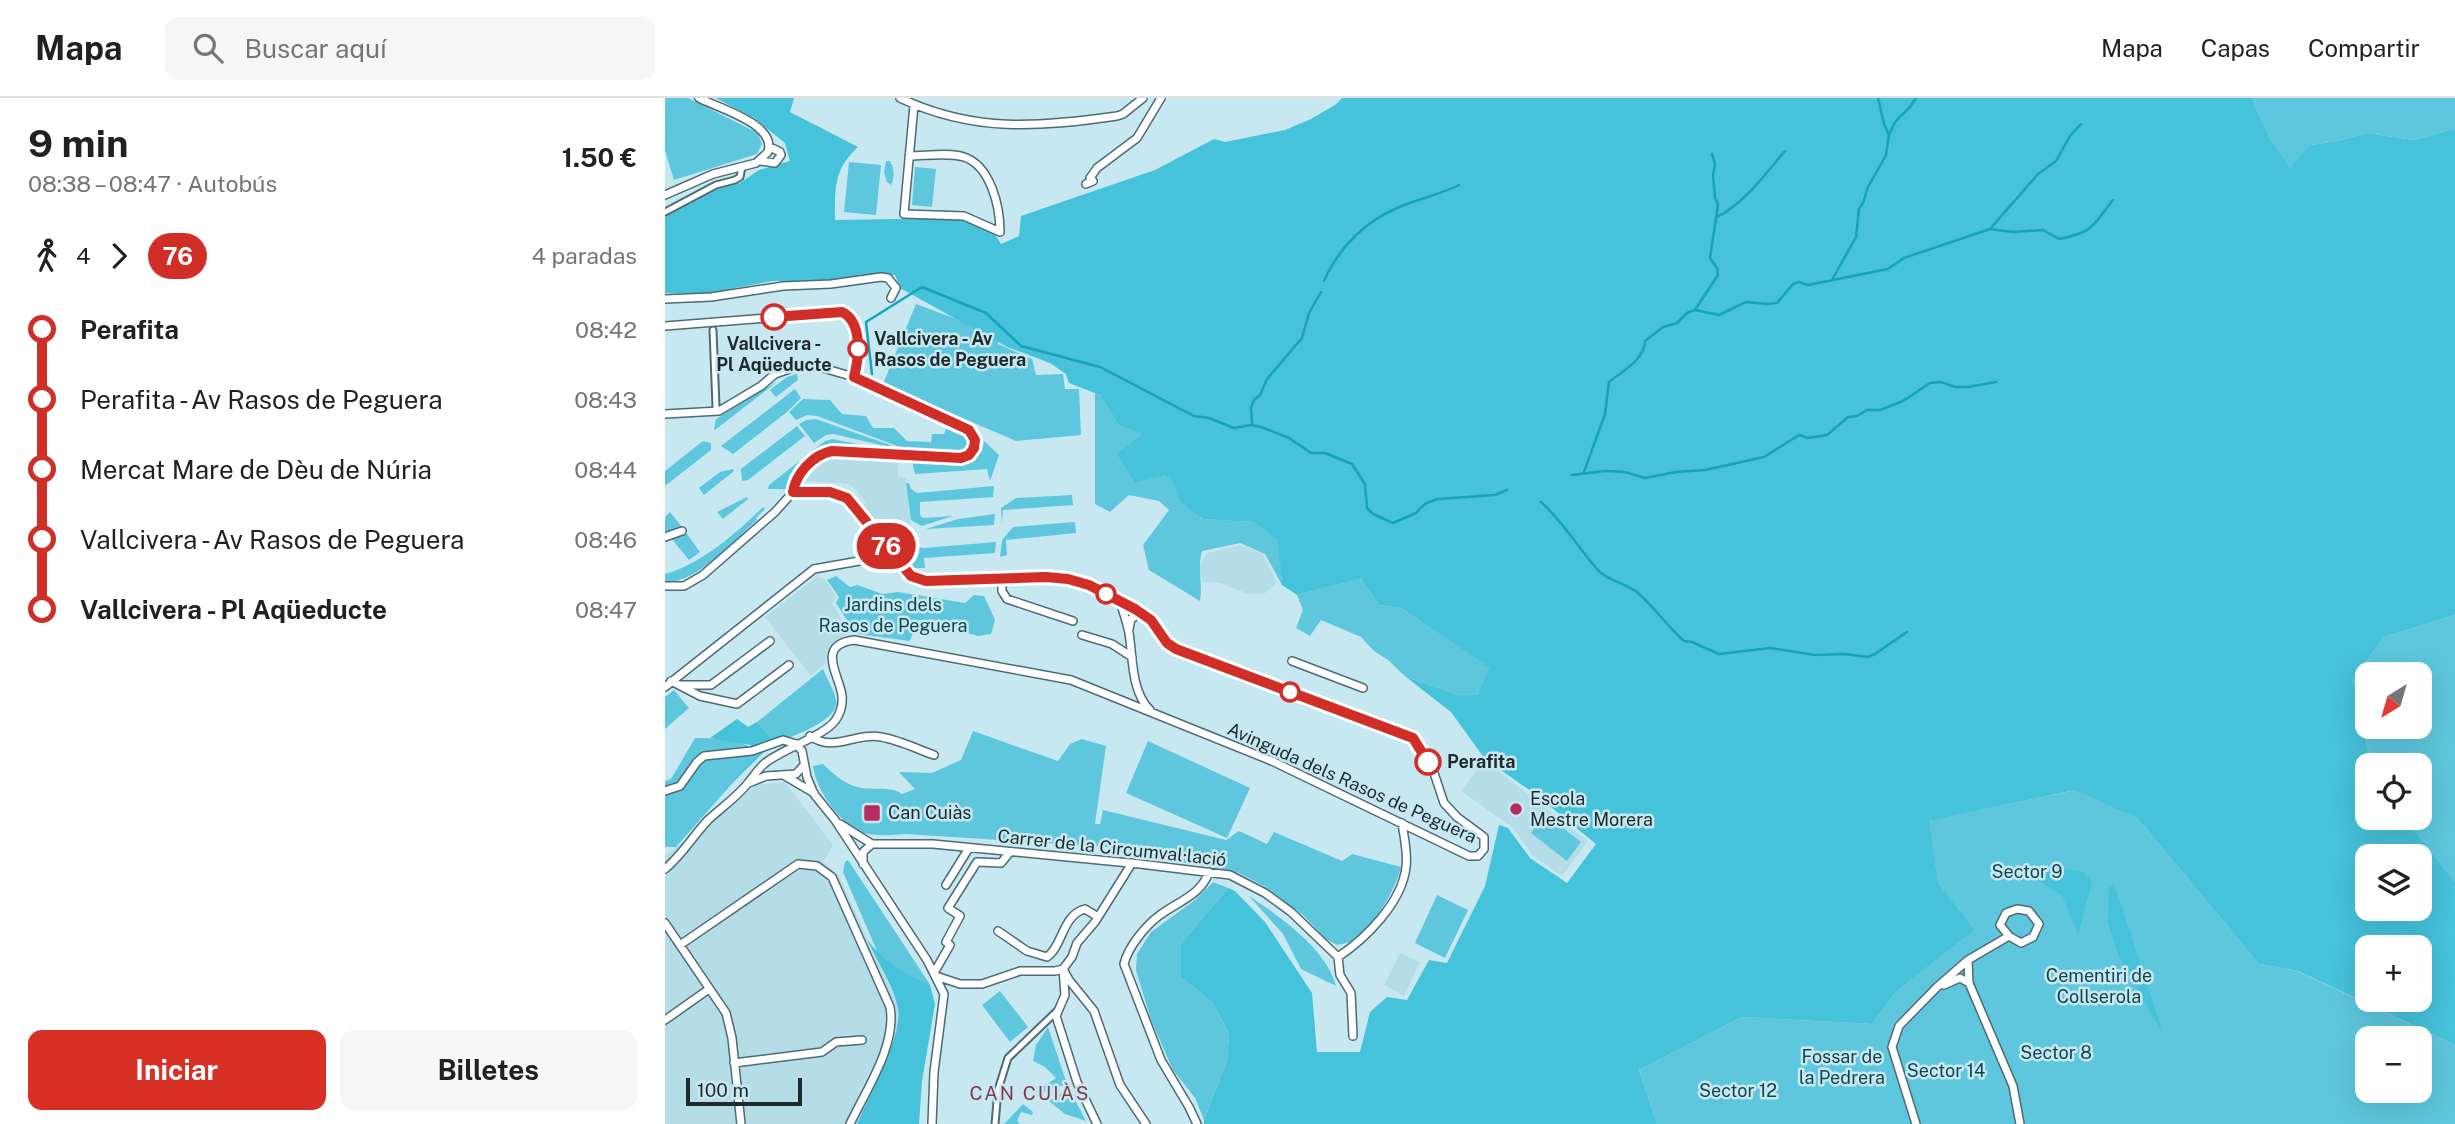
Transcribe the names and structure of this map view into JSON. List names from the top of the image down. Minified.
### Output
{"streets":{"street":["Avinguda dels Rasos de Peguera","Carrer de la Circumval·lació"]},"districts":["CAN CUIÀS"],"parks":["Jardins dels Rasos de Peguera","Sector 9","Cementiri de Collserola","Sector 8","Fossar de la Pedrera","Sector 14","Sector 12"],"places":{"other":["Vallcivera - Pl Aqüeducte","Vallcivera - Av Rasos de Peguera","Perafita","Escola Mestre Morera"],"transit":["Can Cuiàs"]},"lines":["bus line 76"],"scale_bar":"100 m","north":"bottom left","page":{"header":"Mapa","search":"Buscar aquí","nav":["Mapa","Capas","Compartir"],"heading":["9 min","08:38 – 08:47 · Autobús","1.50 €"],"on_map":"76","legs":["4","76","4 paradas"],"list":[{"name":"Perafita","value":"08:42"},{"name":"Perafita - Av Rasos de Peguera","value":"08:43"},{"name":"Mercat Mare de Dèu de Núria","value":"08:44"},{"name":"Vallcivera - Av Rasos de Peguera","value":"08:46"},{"name":"Vallcivera - Pl Aqüeducte","value":"08:47"}],"map_buttons":["+","−"],"buttons":["Iniciar","Billetes"],"scale":"100 m"}}
